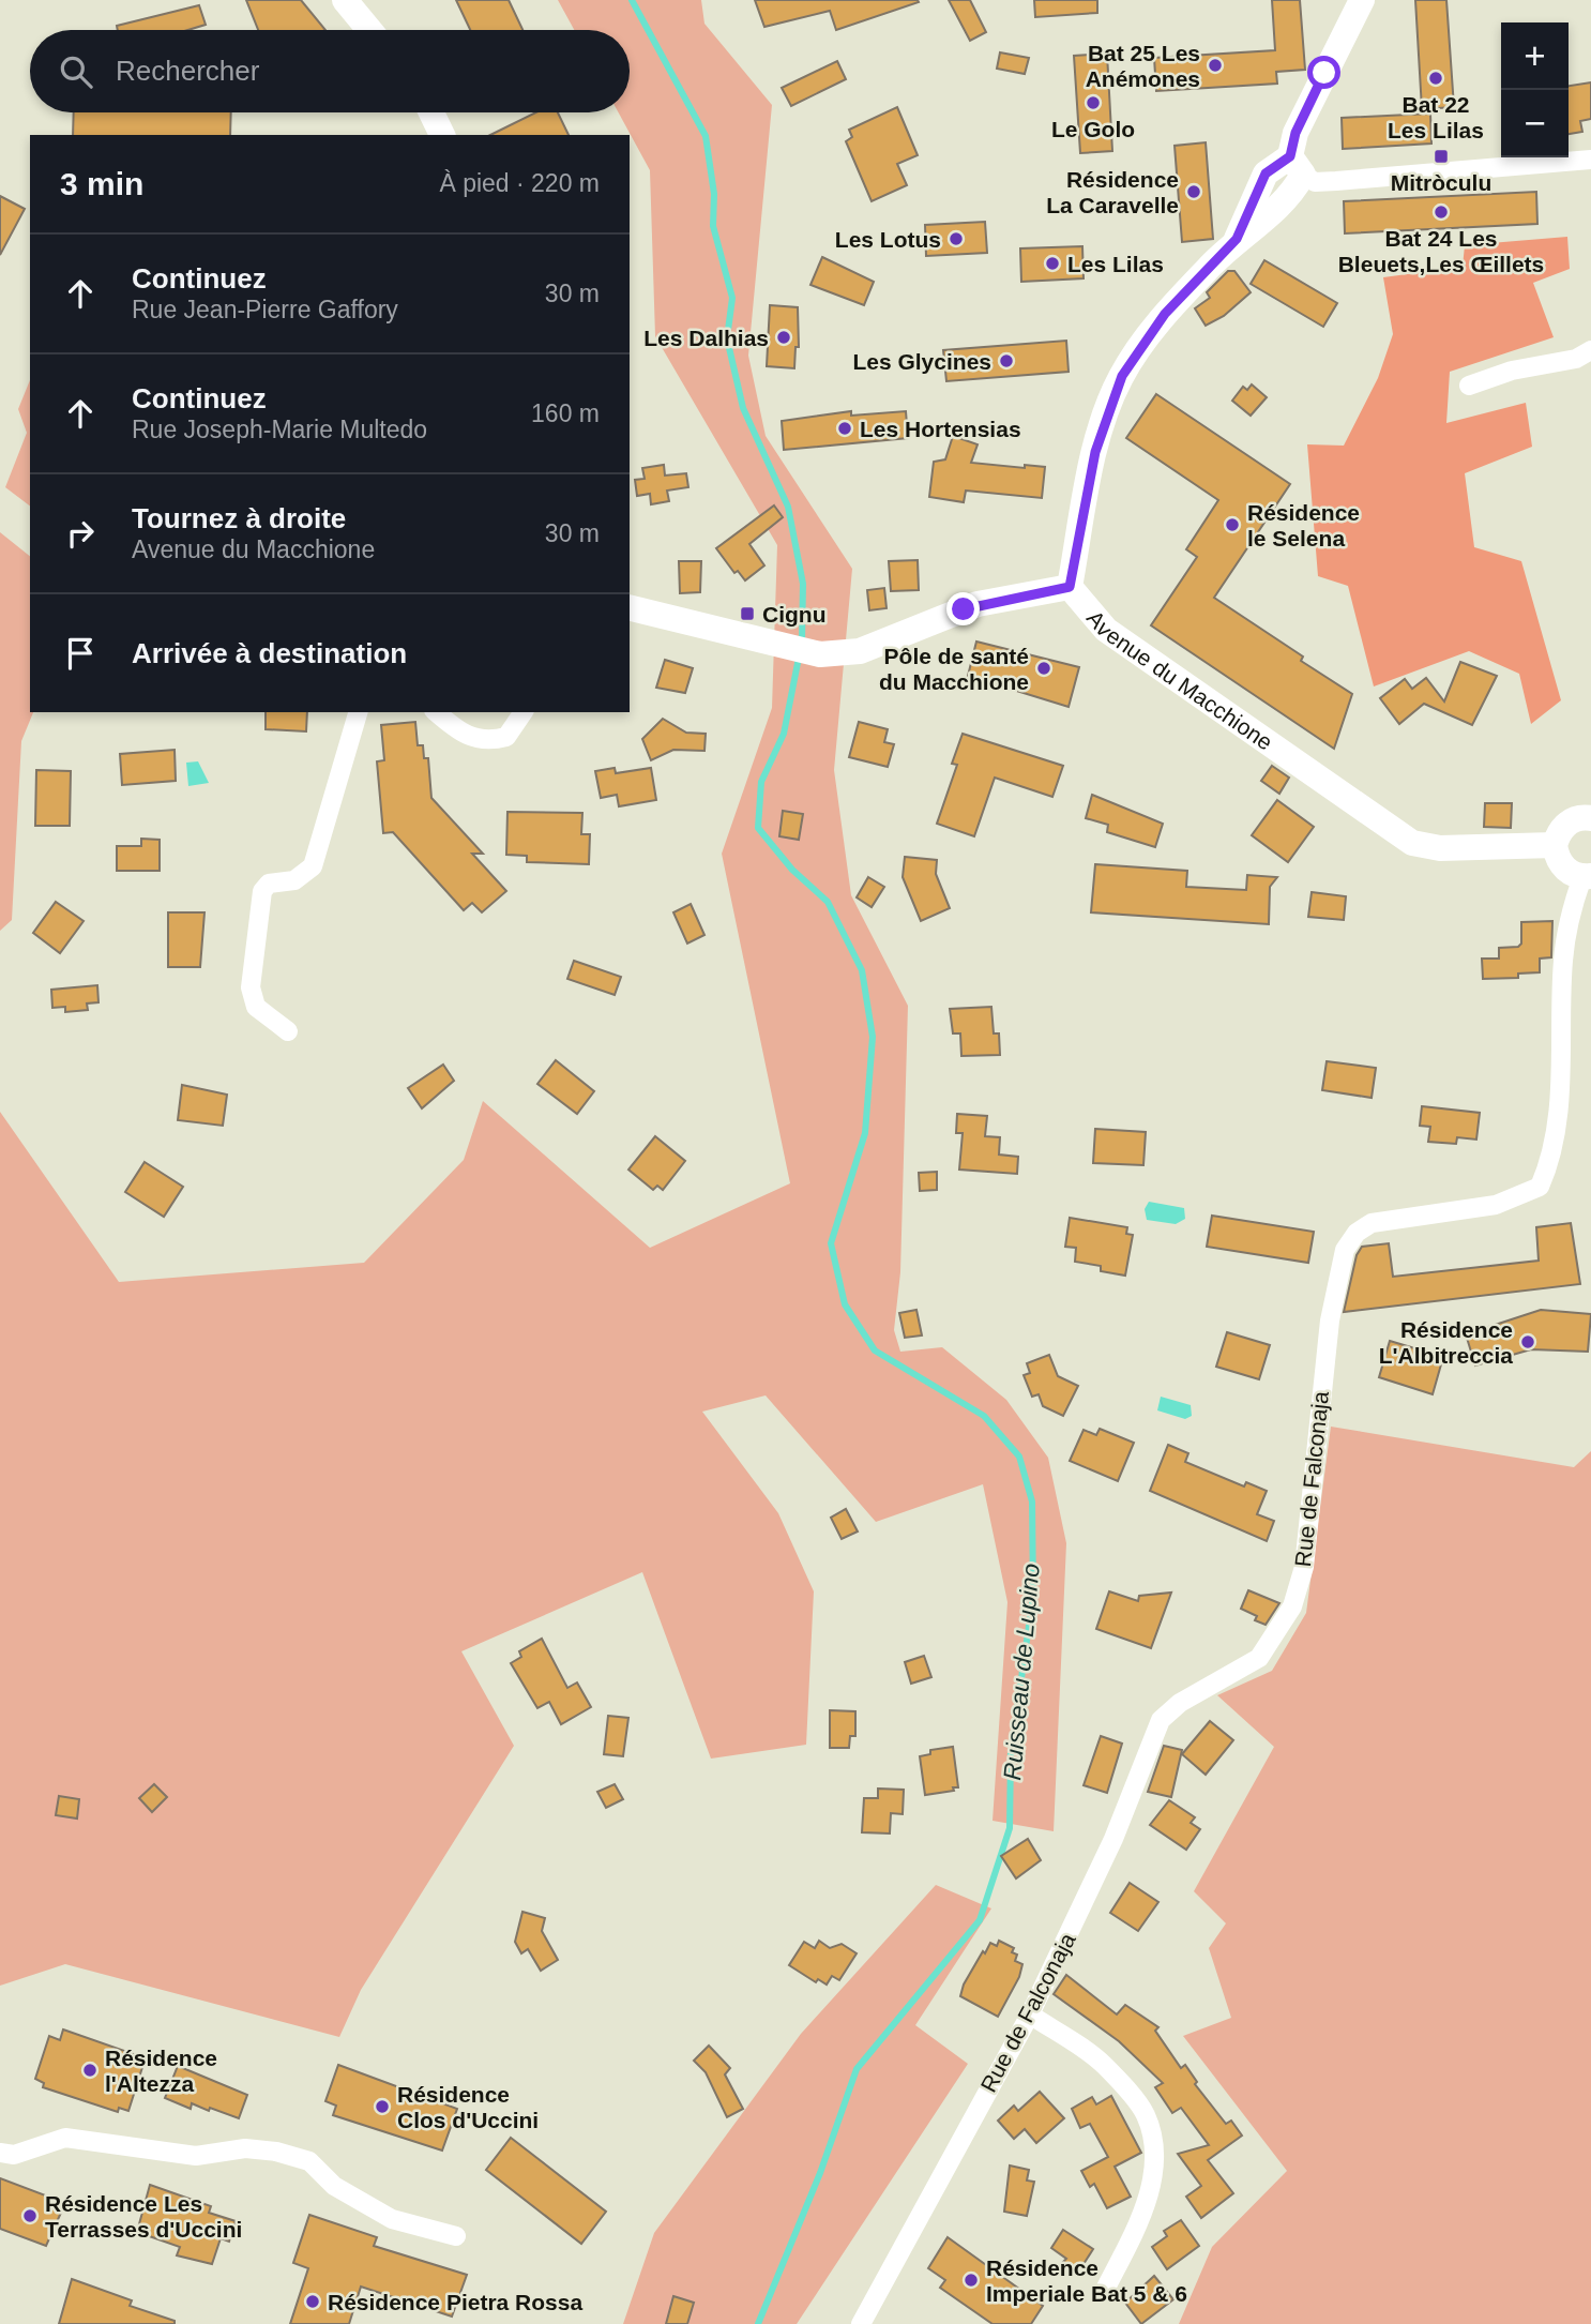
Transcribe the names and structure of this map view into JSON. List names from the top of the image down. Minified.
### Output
{"streets":{"main road":["Avenue du Macchione"],"street":["Rue de Falconaja"]},"water":["Ruisseau de Lupino"],"places":{"other":["Bat 25 Les Anémones","Bat 22 Les Lilas","Le Golo","Résidence La Caravelle","Bat 24 Les Bleuets,Les Œillets","Les Lotus","Les Lilas","Les Dalhias","Les Glycines","Les Hortensias","Résidence le Selena","Pôle de santé du Macchione","Résidence L'Albitreccia","Résidence l'Altezza","Résidence Clos d'Uccini","Résidence Les Terrasses d'Uccini","Résidence Imperiale Bat 5 & 6","Résidence Pietra Rossa"],"transit":["Mitròculu","Cignu"]},"page":{"map_buttons":["+","−"],"search":"Rechercher","heading":["3 min","À pied · 220 m"],"list":[["Continuez","Rue Jean-Pierre Gaffory","30 m"],["Continuez","Rue Joseph-Marie Multedo","160 m"],["Tournez à droite","Avenue du Macchione","30 m"],"Arrivée à destination"]}}
